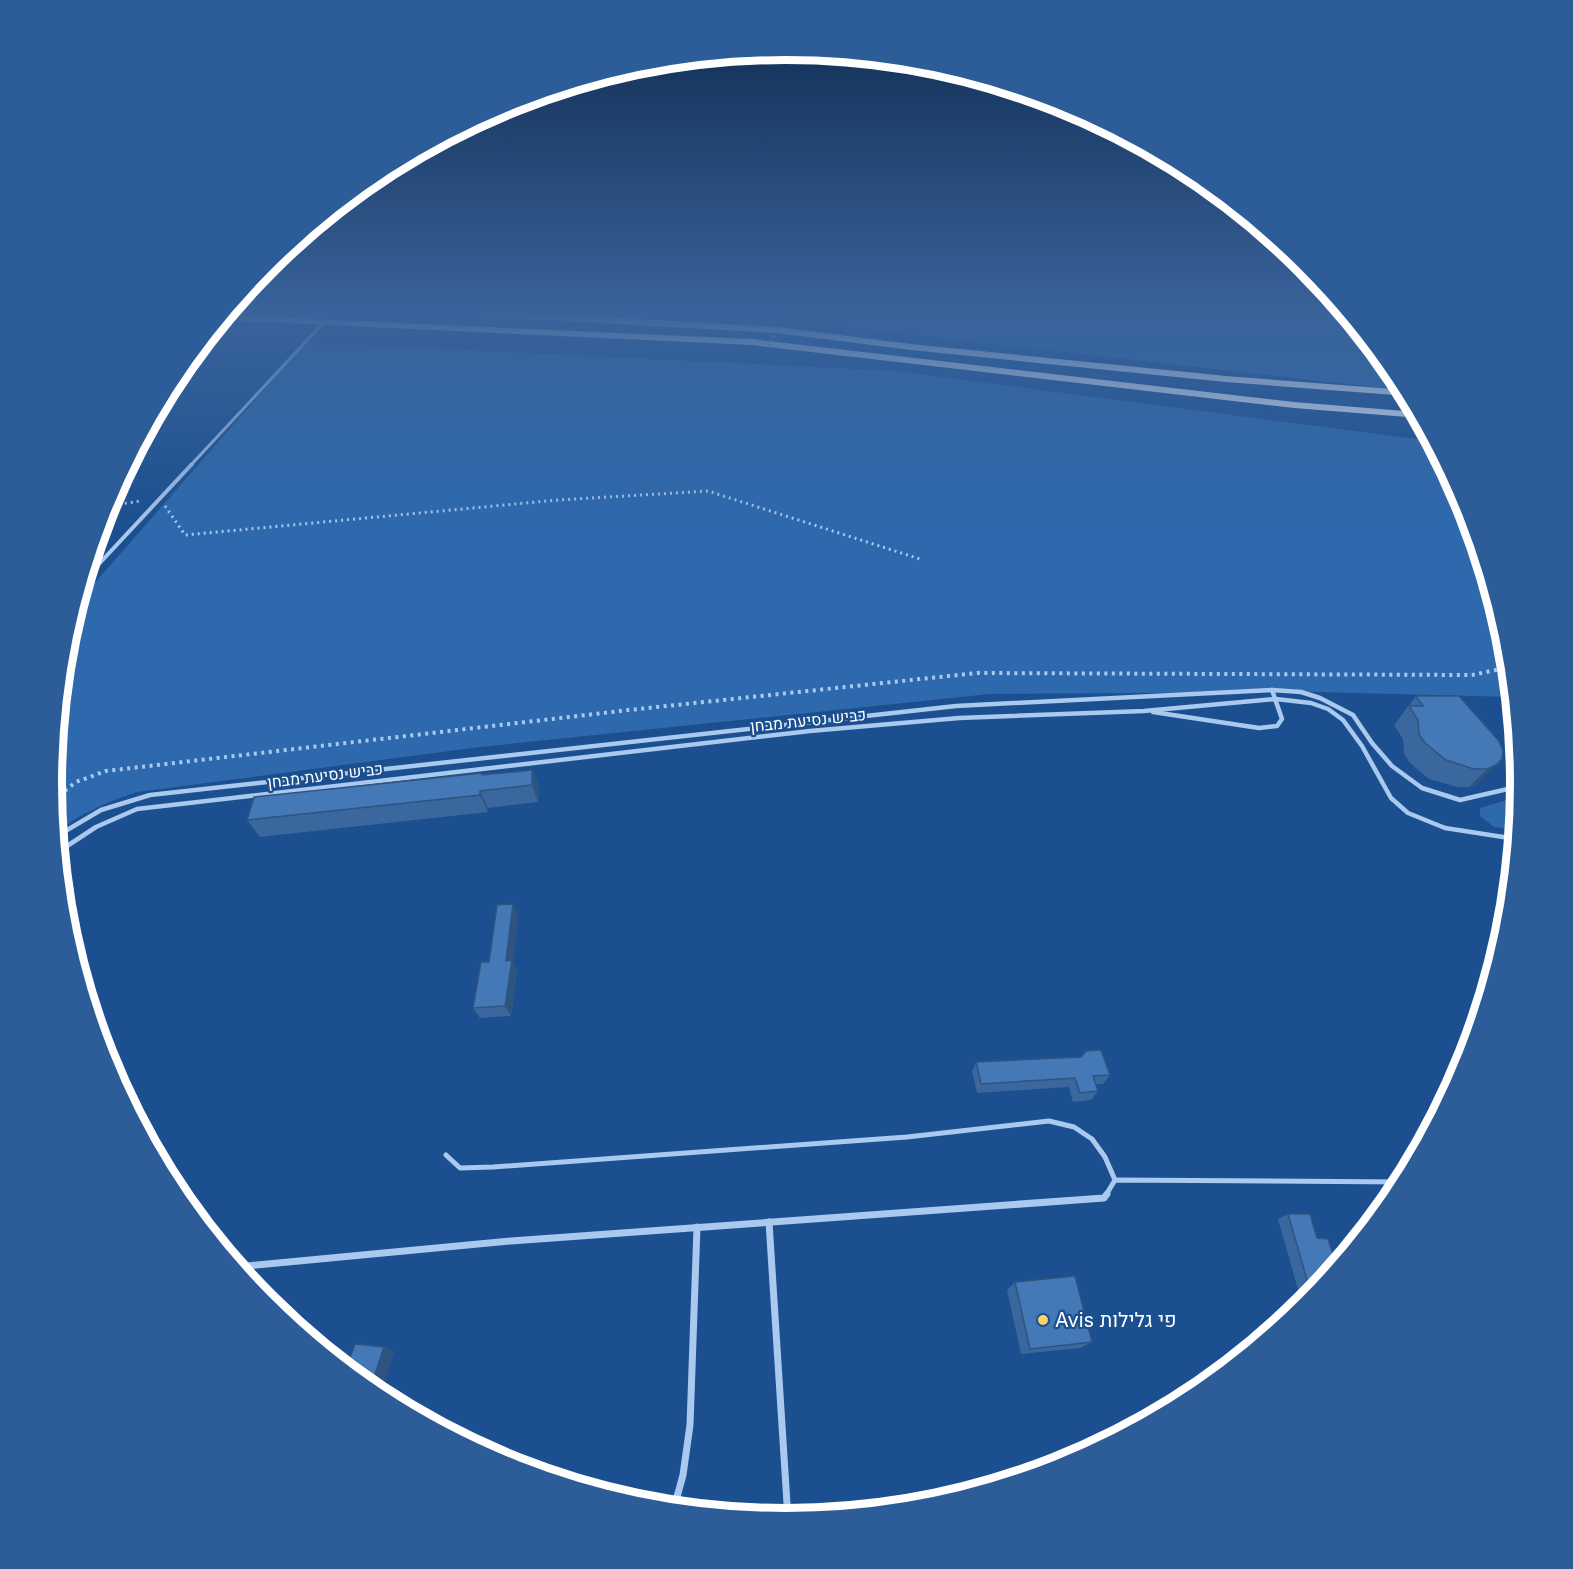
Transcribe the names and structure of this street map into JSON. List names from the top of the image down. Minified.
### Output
{"streets":{"lane":["כביש נסיעת מבחן"]},"places":["Avis פי גלילות"]}
